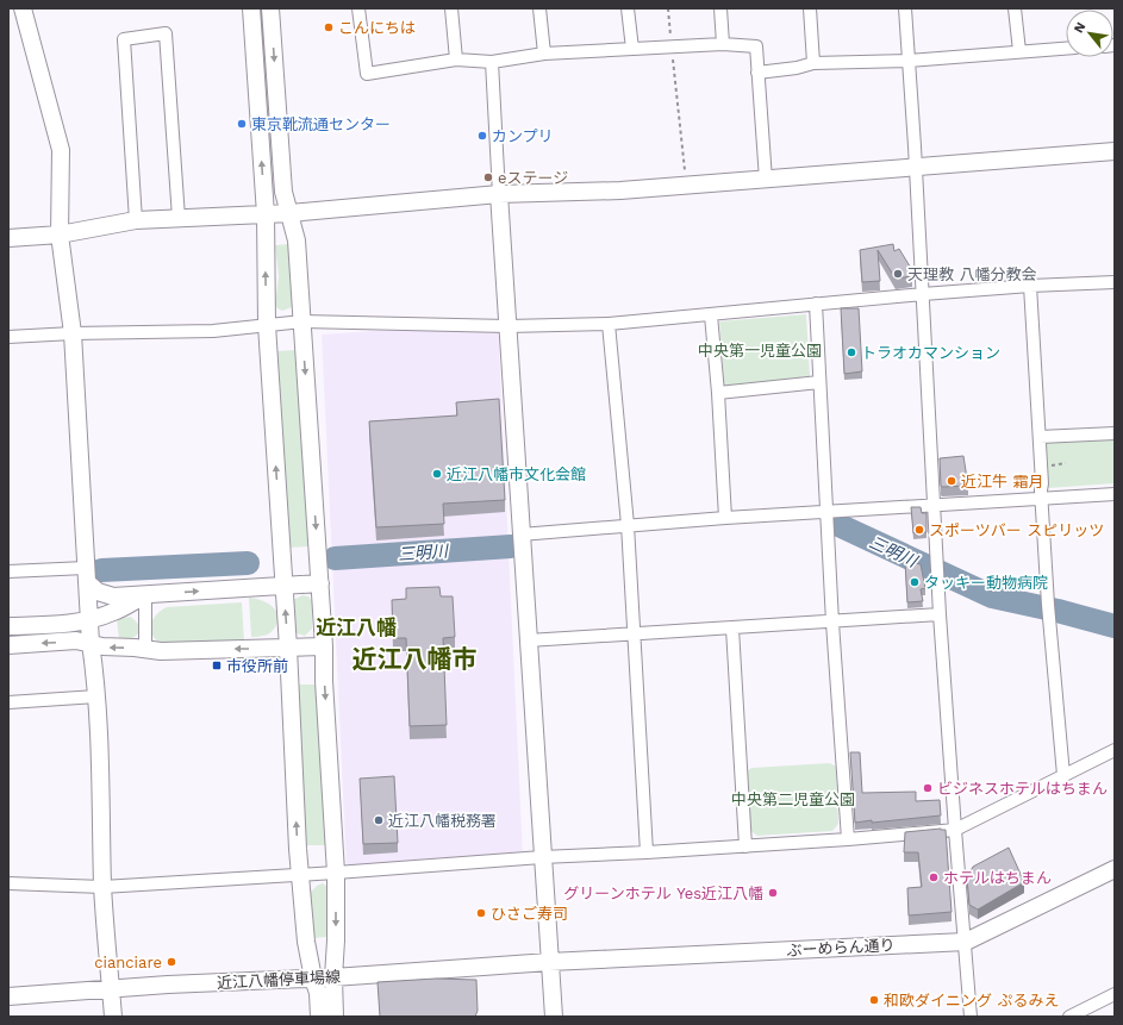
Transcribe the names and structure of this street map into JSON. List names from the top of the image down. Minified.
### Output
{"streets":{"street":["ぶーめらん通り","近江八幡停車場線"]},"crossings":[["ぶーめらん通り","近江八幡停車場線"]],"districts":["近江八幡","近江八幡市"],"water":["三明川"],"parks":["中央第一児童公園","中央第二児童公園"],"places":{"other":["こんにちは","東京靴流通センター","カンプリ","eステージ","天理教 八幡分教会","トラオカマンション","近江八幡市文化会館","近江牛 霜月","スポーツバー スピリッツ","タッキー動物病院","ビジネスホテルはちまん","近江八幡税務署","ホテルはちまん","グリーンホテル Yes近江八幡","ひさご寿司","cianciare","和欧ダイニング ぷるみえ"],"transit":["市役所前"]},"north":"top left"}
